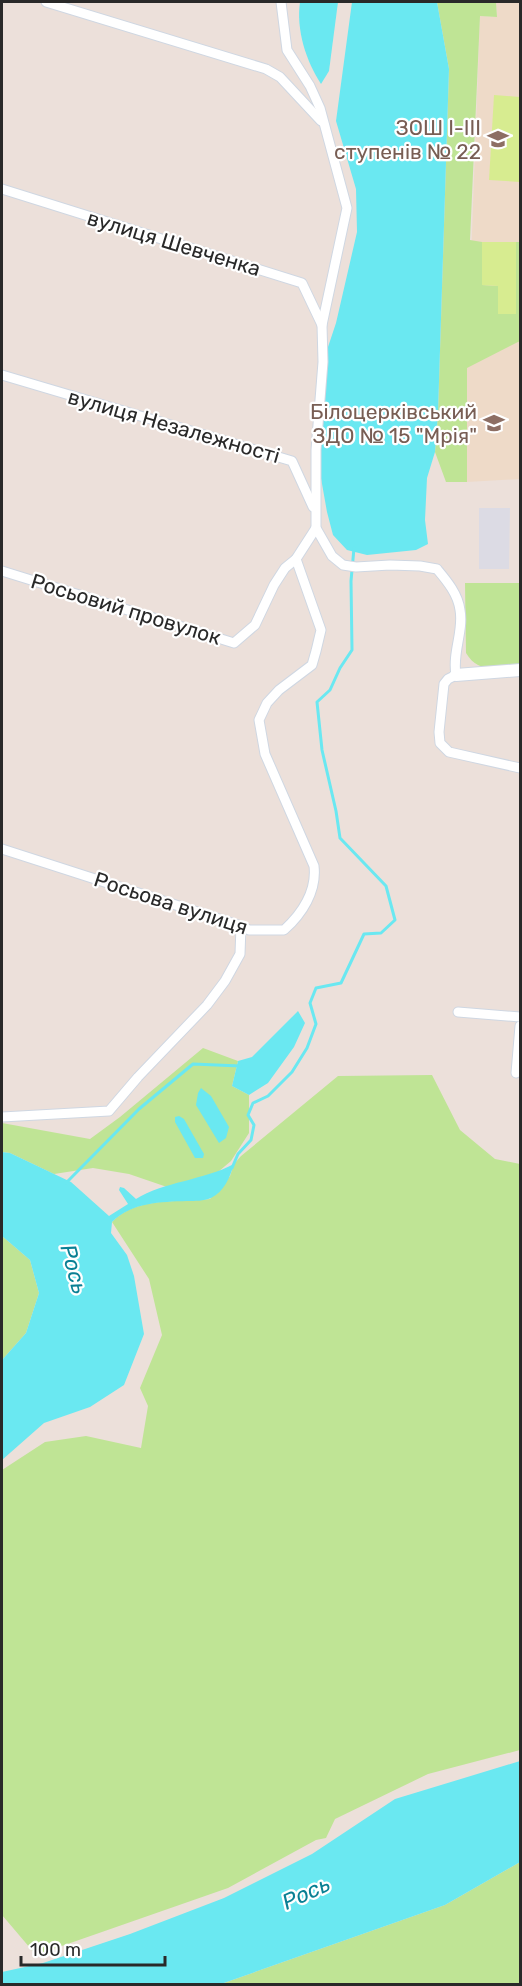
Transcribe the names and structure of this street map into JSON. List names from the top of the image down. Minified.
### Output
{"streets":{"street":["вулиця Шевченка","вулиця Незалежності","Росьовий провулок","Росьова вулиця"]},"crossings":[["Росьовий провулок","Росьова вулиця"]],"water":["Рось"],"places":{"school or university":["ЗОШ І-ІІІ ступенів № 22","Білоцерківський ЗДО № 15 \"Мрія\""]},"scale_bar":"100 m"}
